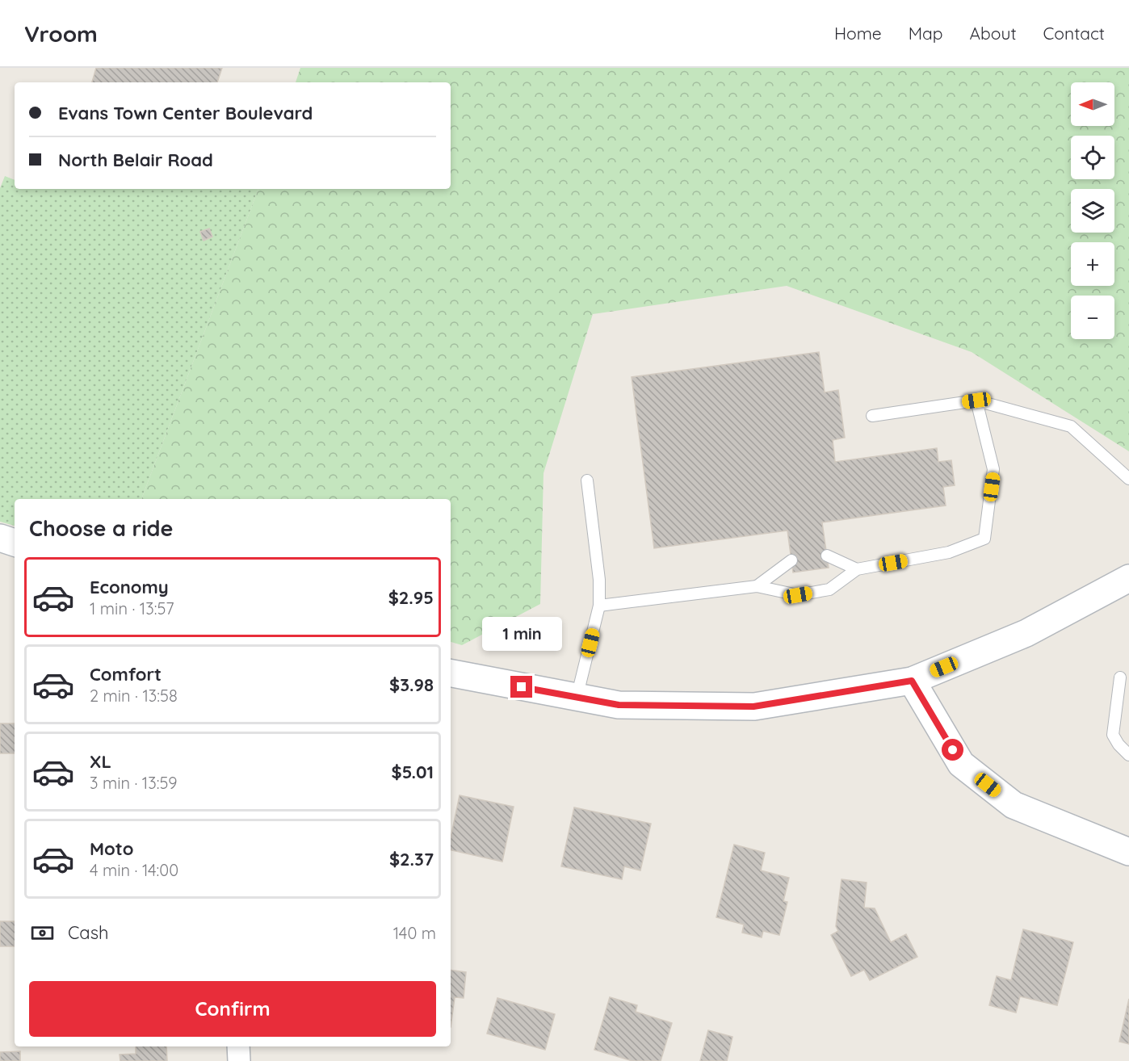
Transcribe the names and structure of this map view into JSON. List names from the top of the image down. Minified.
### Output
{"north":"left","page":{"header":"Vroom","nav":["Home","Map","About","Contact"],"map_buttons":["+","−"],"banner":["Evans Town Center Boulevard","North Belair Road"],"heading":"Choose a ride","list":[{"name":"Economy","note":"1 min · 13:57","value":"$2.95"},{"name":"Comfort","note":"2 min · 13:58","value":"$3.98"},{"name":"XL","note":"3 min · 13:59","value":"$5.01"},{"name":"Moto","note":"4 min · 14:00","value":"$2.37"}],"bubble":"1 min","pay":["Cash","140 m"],"buttons":"Confirm"}}
